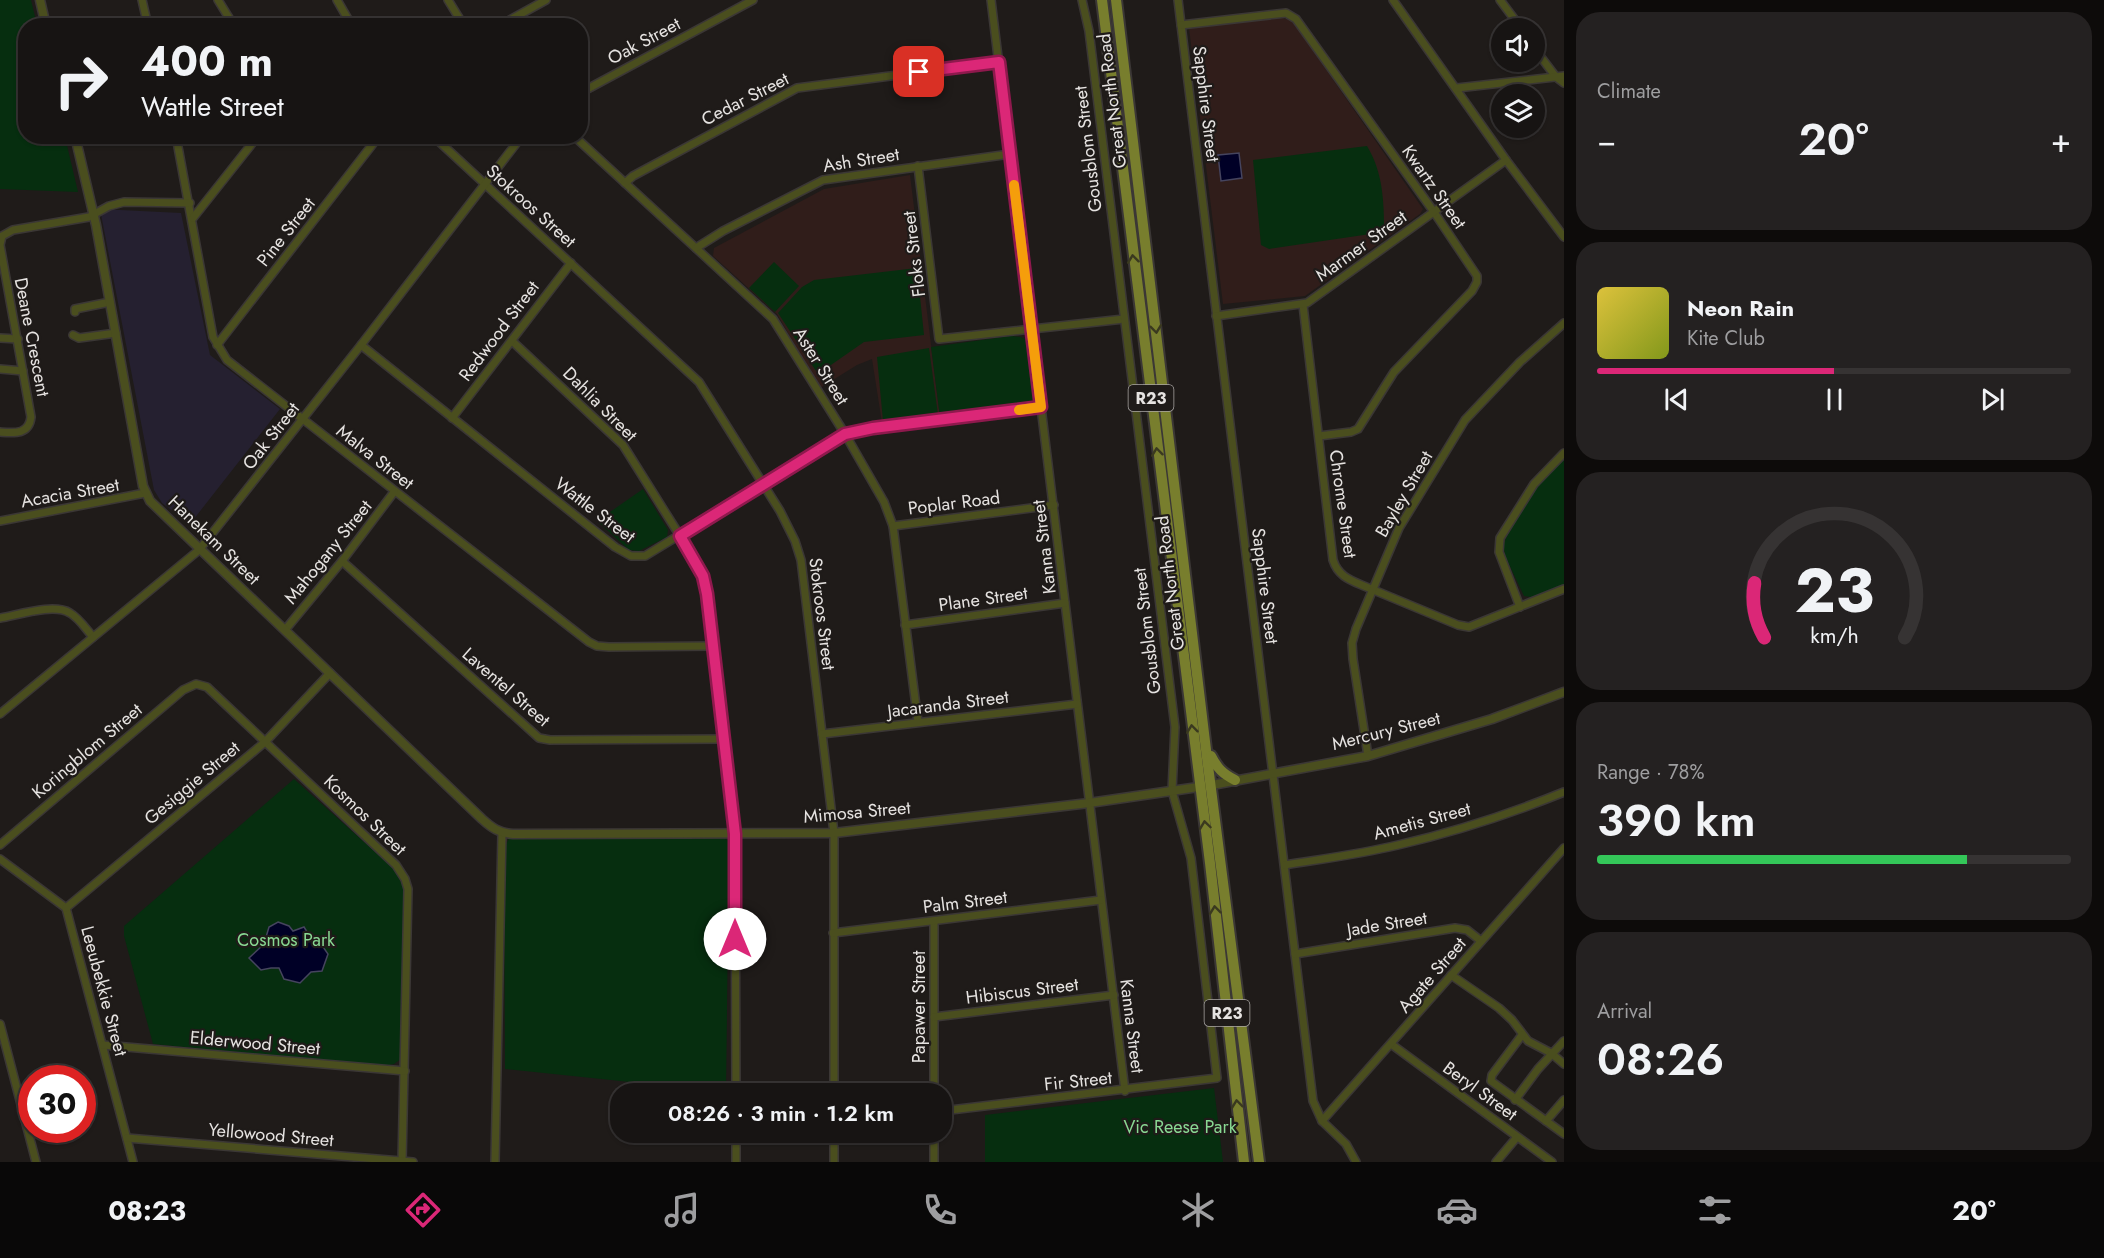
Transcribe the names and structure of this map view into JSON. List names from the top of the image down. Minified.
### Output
{"streets":{"main road":["Great North Road","R23"],"street":["Oak Street","Cedar Street","Sapphire Street","Gousblom Street","Ash Street","Kwartz Street","Stokroos Street","Pine Street","Marmer Street","Floks Street","Redwood Street","Deane Crescent","Aster Street","Dahlia Street","Malva Street","Acacia Street","Bayley Street","Poplar Road","Chrome Street","Wattle Street","Hanekam Street","Kanna Street","Mahogany Street","Plane Street","Laventel Street","Jacaranda Street","Mercury Street","Koringblom Street","Gesiggie Street","Mimosa Street","Kosmos Street","Ametis Street","Palm Street","Jade Street","Agate Street","Leeubekkie Street","Hibiscus Street","Papawer Street","Elderwood Street","Fir Street","Beryl Street","Yellowood Street"]},"crossings":[["Oak Street","Stokroos Street"],["Oak Street","Malva Street"],["Oak Street","Wattle Street"],["Oak Street","Hanekam Street"],["Cedar Street","Aster Street"],["Cedar Street","Kanna Street"],["Great North Road","Mercury Street"],["Great North Road","Mimosa Street"],["Sapphire Street","Kwartz Street"],["Sapphire Street","Marmer Street"],["Sapphire Street","Mercury Street"],["Sapphire Street","Ametis Street"],["Sapphire Street","Jade Street"],["Sapphire Street","Agate Street"],["Gousblom Street","Mimosa Street"],["Gousblom Street","Fir Street"],["Ash Street","Floks Street"],["Ash Street","Aster Street"],["Ash Street","Kanna Street"],["Kwartz Street","Marmer Street"],["Kwartz Street","Chrome Street"],["Stokroos Street","Redwood Street"],["Stokroos Street","Wattle Street"],["Stokroos Street","Jacaranda Street"],["Stokroos Street","Mimosa Street"],["Stokroos Street","Palm Street"],["Pine Street","Malva Street"],["Marmer Street","Chrome Street"],["Floks Street","Kanna Street"],["Redwood Street","Dahlia Street"],["Redwood Street","Wattle Street"],["Deane Crescent","Malva Street"],["Deane Crescent","Hanekam Street"],["Aster Street","Poplar Road"],["Aster Street","Wattle Street"],["Aster Street","Plane Street"],["Aster Street","Jacaranda Street"],["Dahlia Street","Malva Street"],["Dahlia Street","Wattle Street"],["Dahlia Street","Laventel Street"],["Dahlia Street","Mimosa Street"],["Malva Street","Mahogany Street"],["Acacia Street","Hanekam Street"],["Bayley Street","Chrome Street"],["Bayley Street","Mercury Street"],["Poplar Road","Kanna Street"],["Wattle Street","Kanna Street"],["Hanekam Street","Mahogany Street"],["Hanekam Street","Gesiggie Street"],["Hanekam Street","Mimosa Street"],["Kanna Street","Plane Street"],["Kanna Street","Jacaranda Street"],["Kanna Street","Mimosa Street"],["Kanna Street","Palm Street"],["Kanna Street","Hibiscus Street"],["Kanna Street","Fir Street"],["Mahogany Street","Laventel Street"],["Mercury Street","Mimosa Street"],["Koringblom Street","Kosmos Street"],["Gesiggie Street","Kosmos Street"],["Gesiggie Street","Leeubekkie Street"],["Kosmos Street","Elderwood Street"],["Kosmos Street","Yellowood Street"],["Palm Street","Papawer Street"],["Jade Street","Agate Street"],["Agate Street","Beryl Street"],["Leeubekkie Street","Elderwood Street"],["Leeubekkie Street","Yellowood Street"],["Hibiscus Street","Papawer Street"]],"parks":["Cosmos Park","Vic Reese Park"],"page":{"tile":["Climate",["Range · 78%","390 km"],["Arrival","08:26"]],"turn":["400 m","Wattle Street"],"heat":["−","20°","+"],"song":["Neon Rain","Kite Club"],"limit":"30","trip":"08:26 · 3 min · 1.2 km","tabs":["08:23","20°"],"gauge":["23","km/h"]}}
